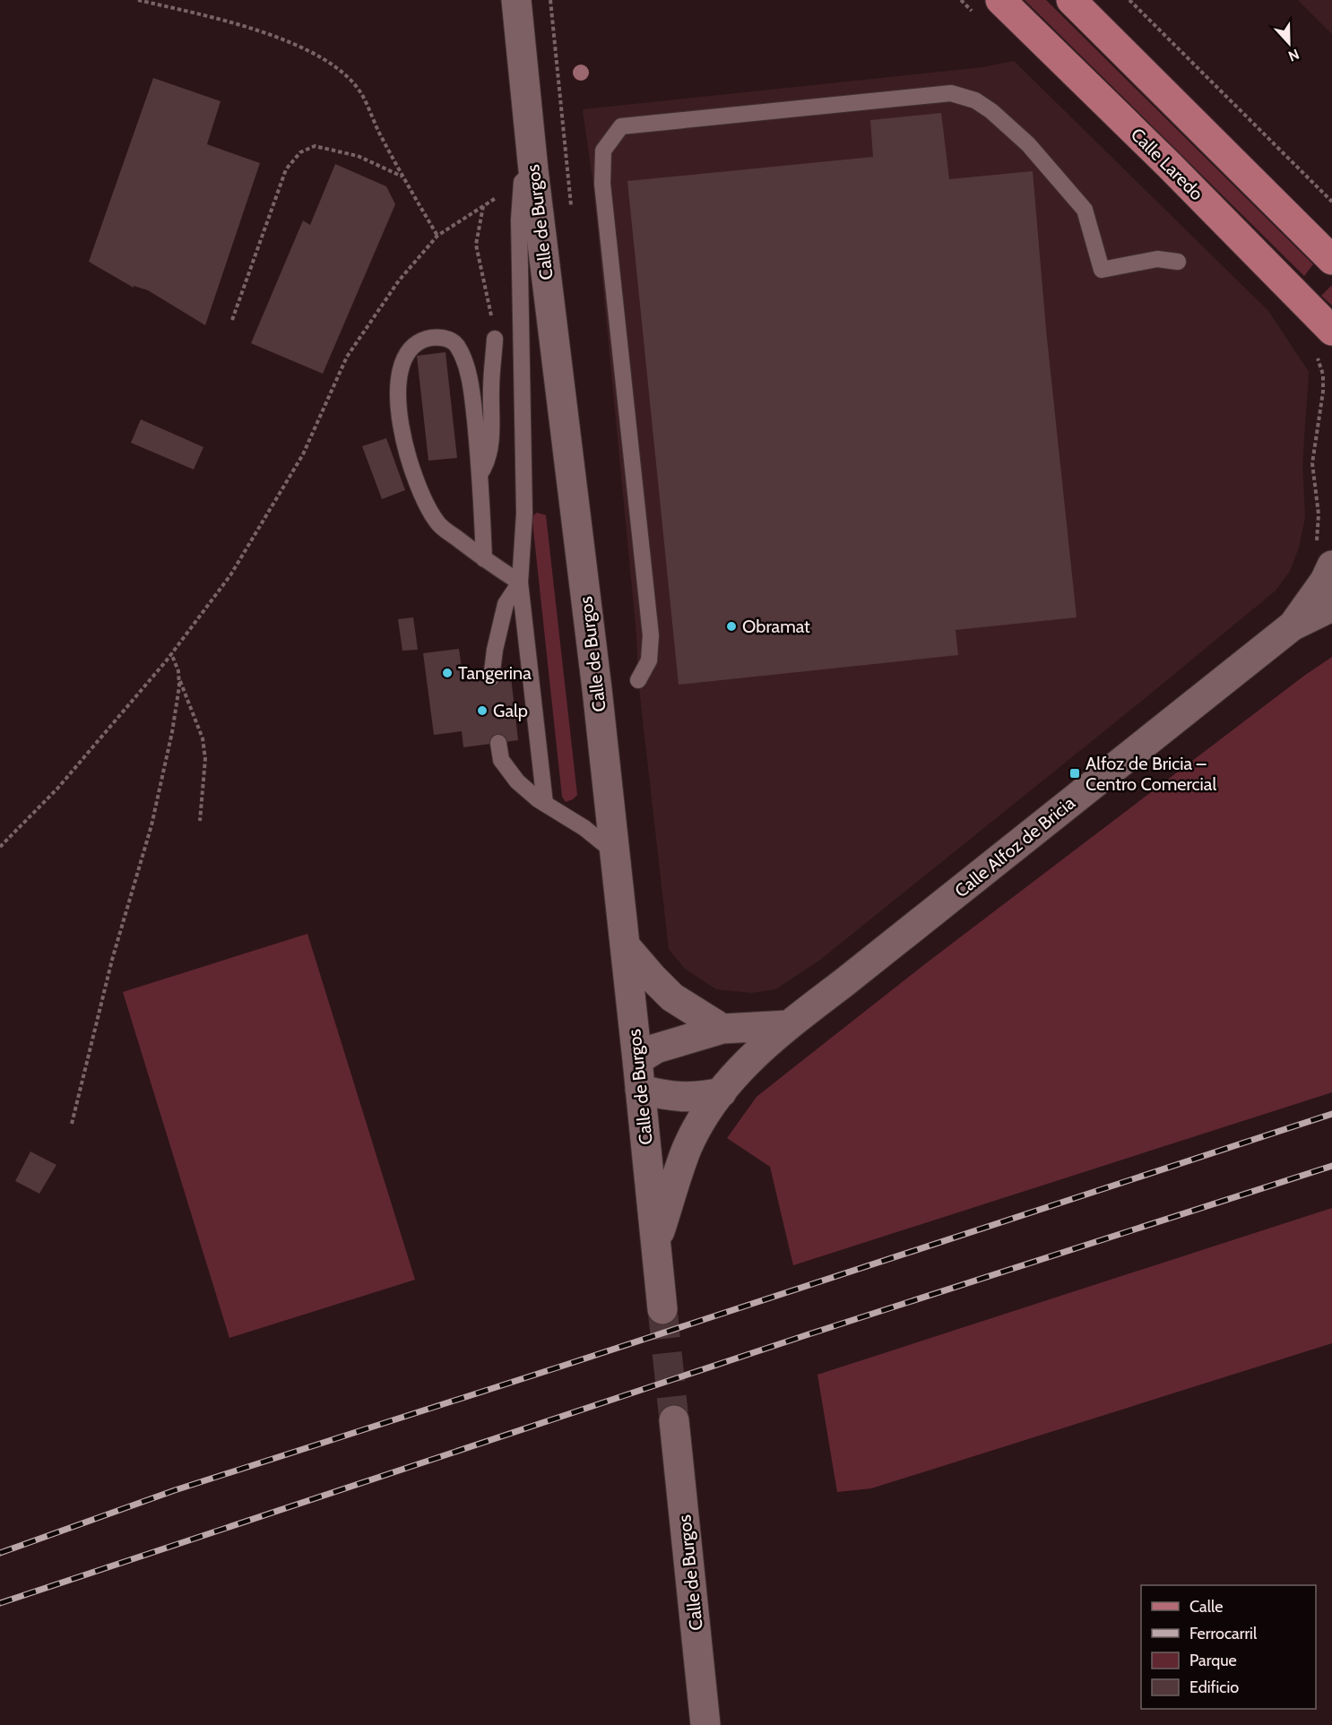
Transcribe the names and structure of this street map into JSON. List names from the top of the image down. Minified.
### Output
{"streets":{"main road":["Calle Laredo"],"street":["Calle de Burgos","Calle Alfoz de Bricia"]},"crossings":[["Calle de Burgos","Calle Alfoz de Bricia"]],"places":{"other":["Obramat","Tangerina","Galp"],"transit":["Alfoz de Bricia – Centro Comercial"]},"legend":["Calle","Ferrocarril","Parque","Edificio"],"north":"bottom"}
